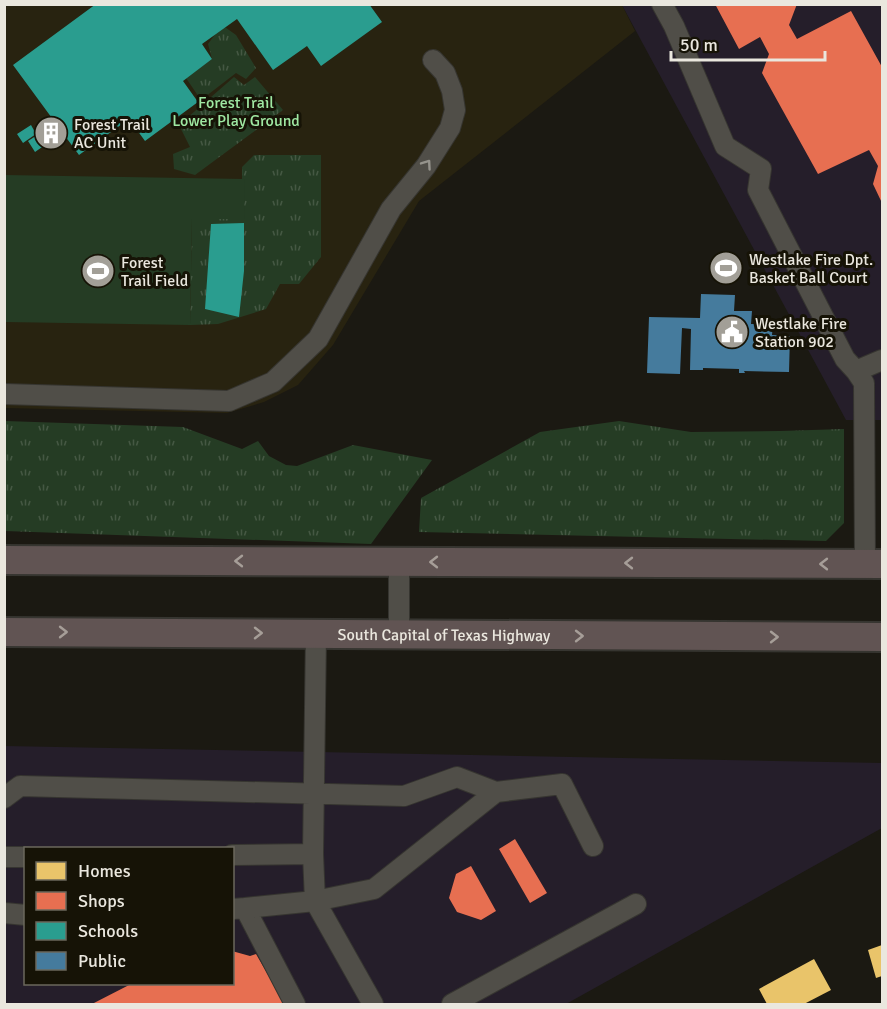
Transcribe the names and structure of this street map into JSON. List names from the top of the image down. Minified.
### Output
{"streets":{"highway":["South Capital of Texas Highway"]},"parks":["Forest Trail Lower Play Ground"],"places":{"building":["Forest Trail AC Unit"],"sports":["Westlake Fire Dpt. Basket Ball Court","Forest Trail Field"],"public building":["Westlake Fire Station 902"]},"legend":["Homes","Shops","Schools","Public"],"scale_bar":"50 m"}
